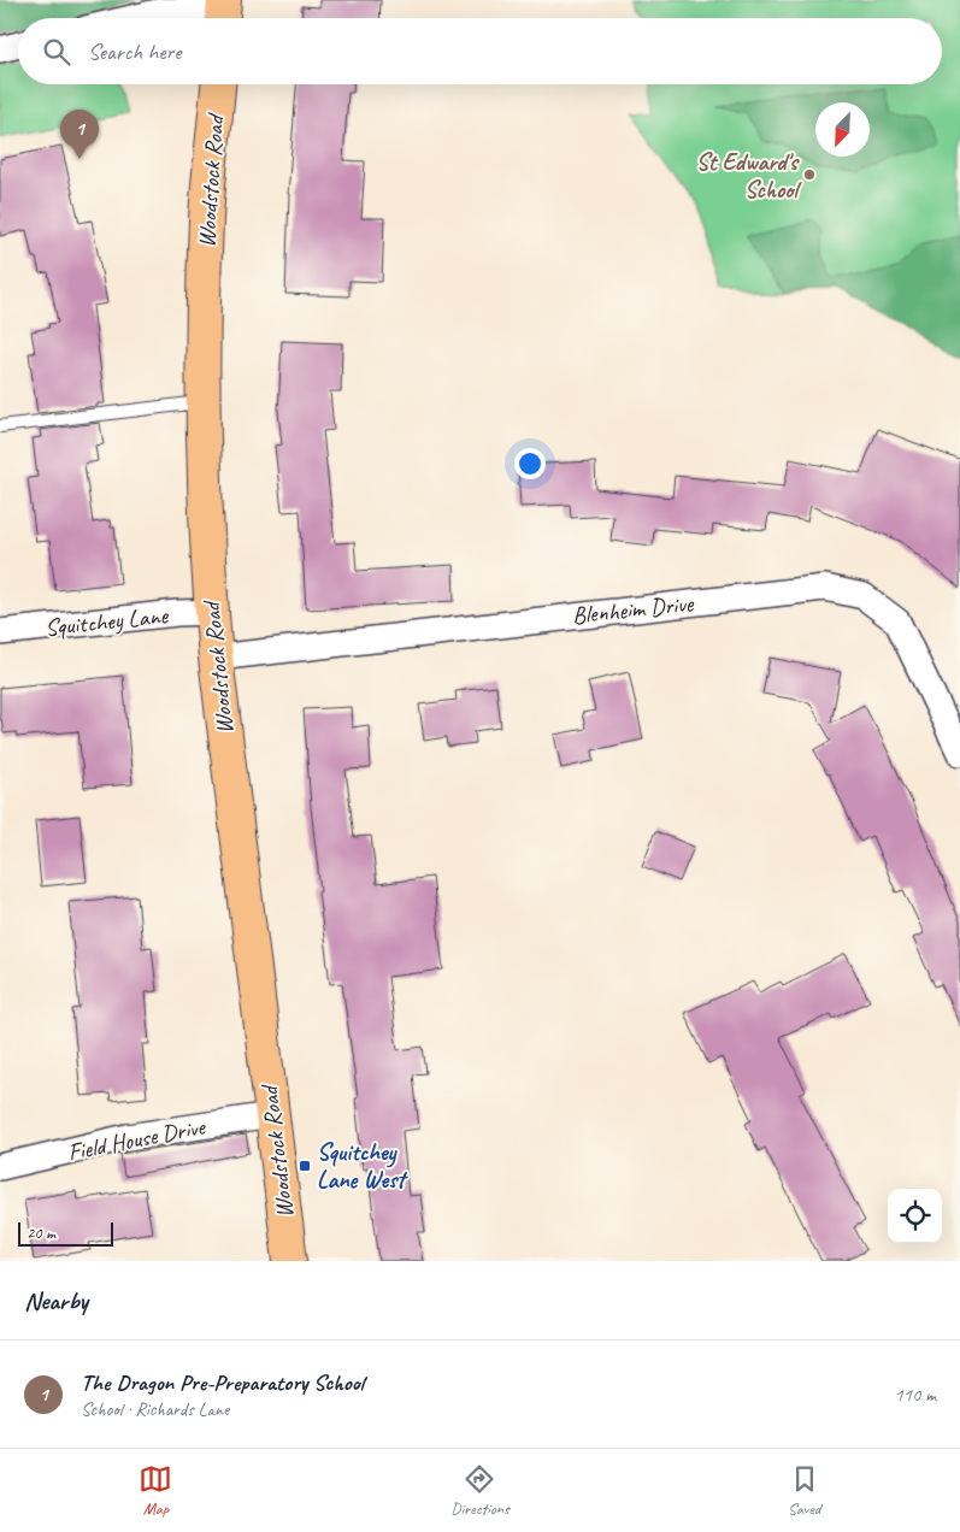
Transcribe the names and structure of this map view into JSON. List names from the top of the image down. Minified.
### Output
{"streets":{"main road":["Woodstock Road"],"street":["Blenheim Drive","Squitchey Lane","Field House Drive"]},"crossings":[["Woodstock Road","Blenheim Drive"],["Woodstock Road","Squitchey Lane"],["Woodstock Road","Field House Drive"]],"places":{"other":["St Edward's School"],"transit":["Squitchey Lane West"]},"scale_bar":"20 m","north":"bottom left","page":{"search":"Search here","pins":"1","scale":"20 m","heading":"Nearby","list":[{"mark":"1","name":"The Dragon Pre-Preparatory School","note":"School · Richards Lane","value":"110 m"}],"nav":["Map","Directions","Saved"]}}
